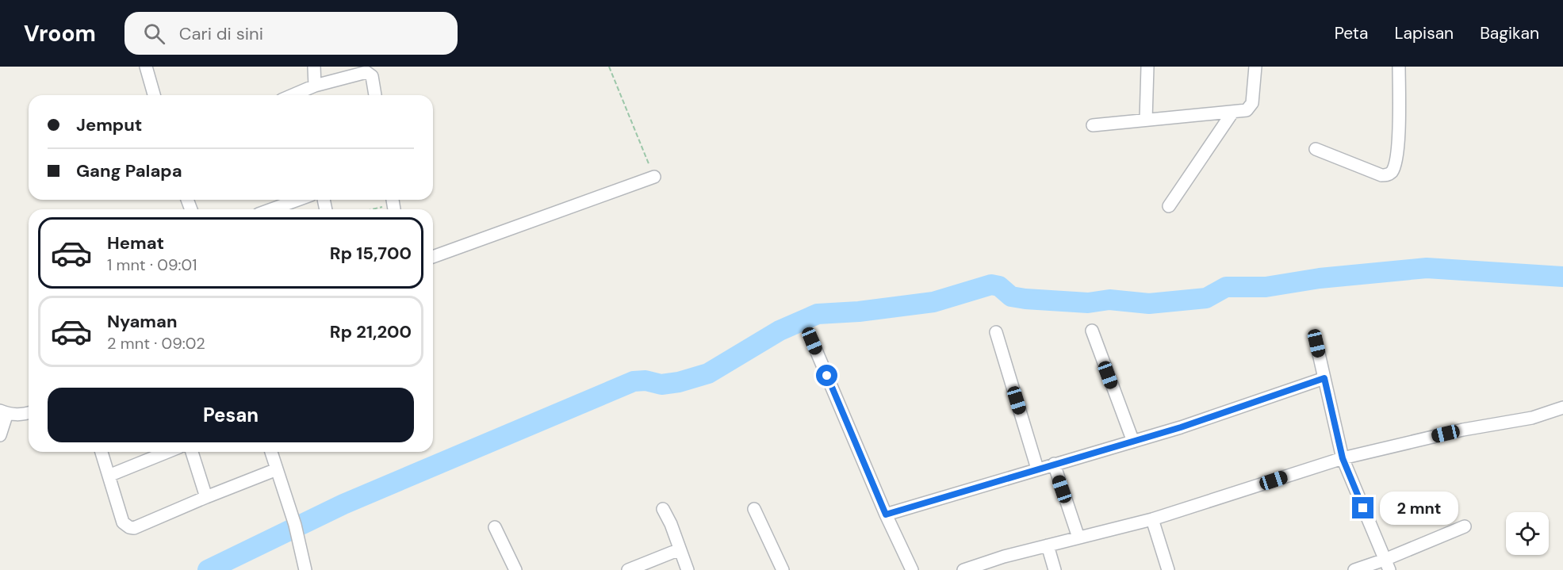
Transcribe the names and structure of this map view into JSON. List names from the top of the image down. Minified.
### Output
{"page":{"header":"Vroom","search":"Cari di sini","nav":["Peta","Lapisan","Bagikan"],"banner":["Jemput","Gang Palapa"],"list":[{"name":"Hemat","note":"1 mnt · 09:01","value":"Rp 15,700"},{"name":"Nyaman","note":"2 mnt · 09:02","value":"Rp 21,200"}],"buttons":"Pesan","bubble":"2 mnt"}}
